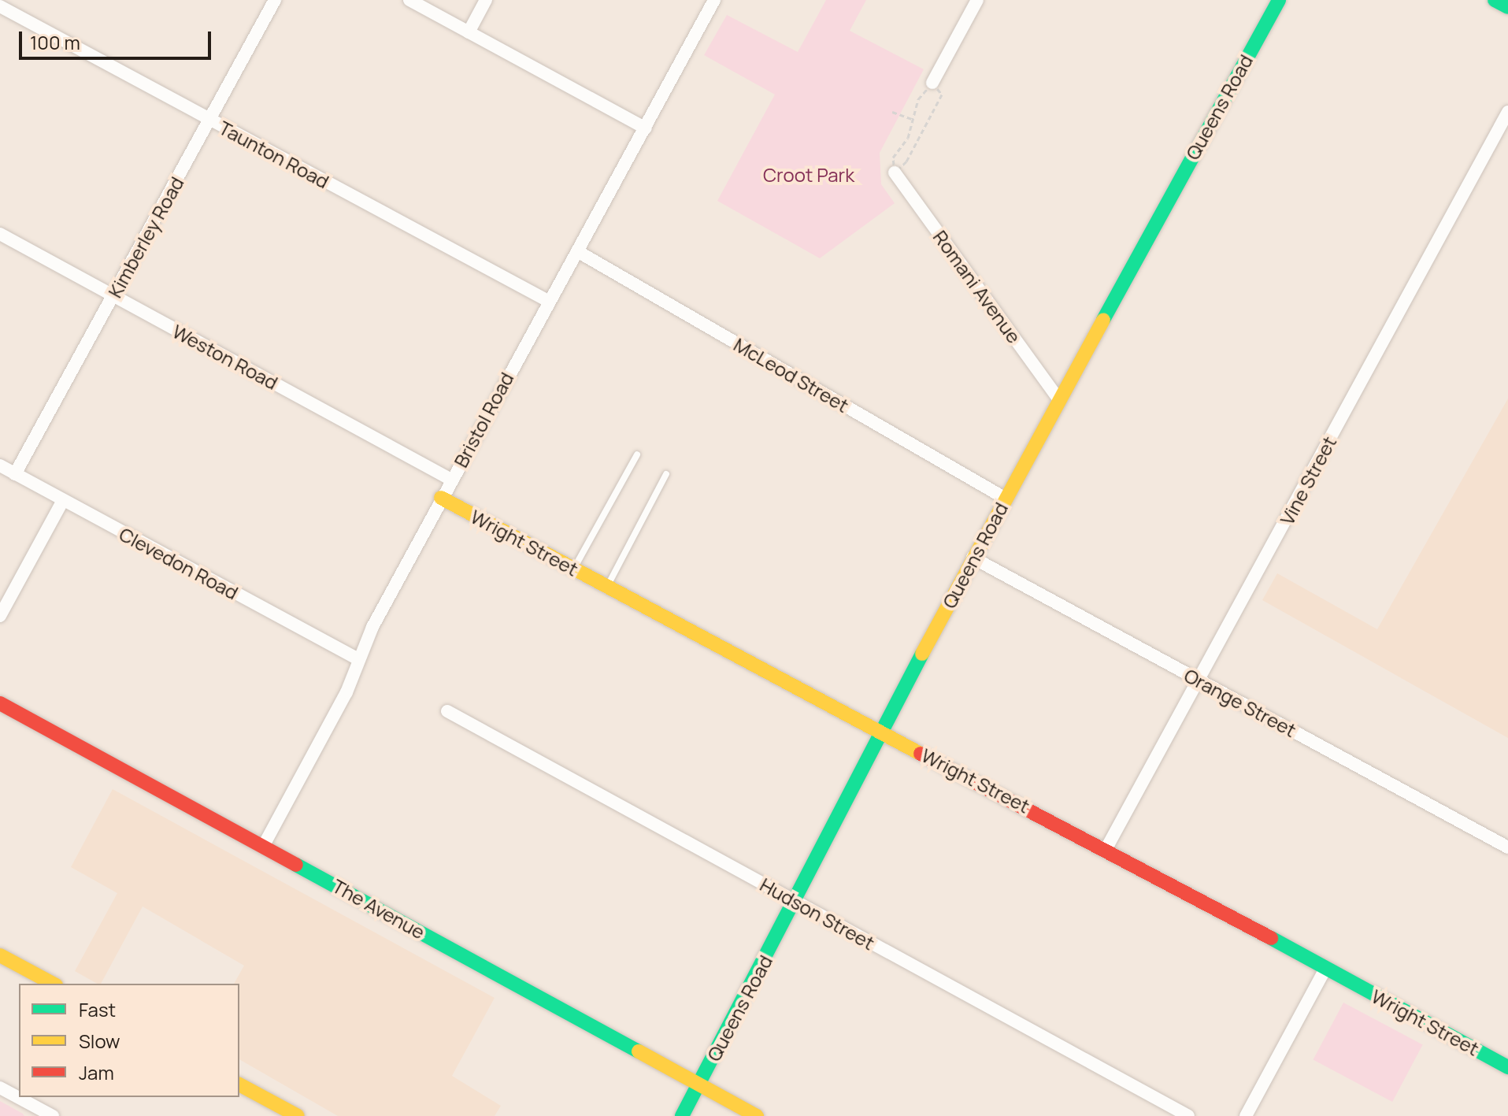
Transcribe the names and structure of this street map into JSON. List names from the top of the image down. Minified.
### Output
{"streets":{"street":["Queens Road","Taunton Road","Kimberley Road","Romani Avenue","Weston Road","McLeod Street","Bristol Road","Vine Street","Wright Street","Clevedon Road","Orange Street","The Avenue","Hudson Street"]},"crossings":[["Queens Road","Romani Avenue"],["Queens Road","McLeod Street"],["Queens Road","Wright Street"],["Queens Road","Orange Street"],["Queens Road","The Avenue"],["Queens Road","Hudson Street"],["Taunton Road","Kimberley Road"],["Taunton Road","Bristol Road"],["Kimberley Road","Weston Road"],["Kimberley Road","Clevedon Road"],["Weston Road","Bristol Road"],["McLeod Street","Bristol Road"],["Bristol Road","Wright Street"],["Bristol Road","Clevedon Road"],["Bristol Road","The Avenue"],["Vine Street","Wright Street"],["Vine Street","Orange Street"]],"parks":["Croot Park"],"legend":["Fast","Slow","Jam"],"scale_bar":"100 m"}
